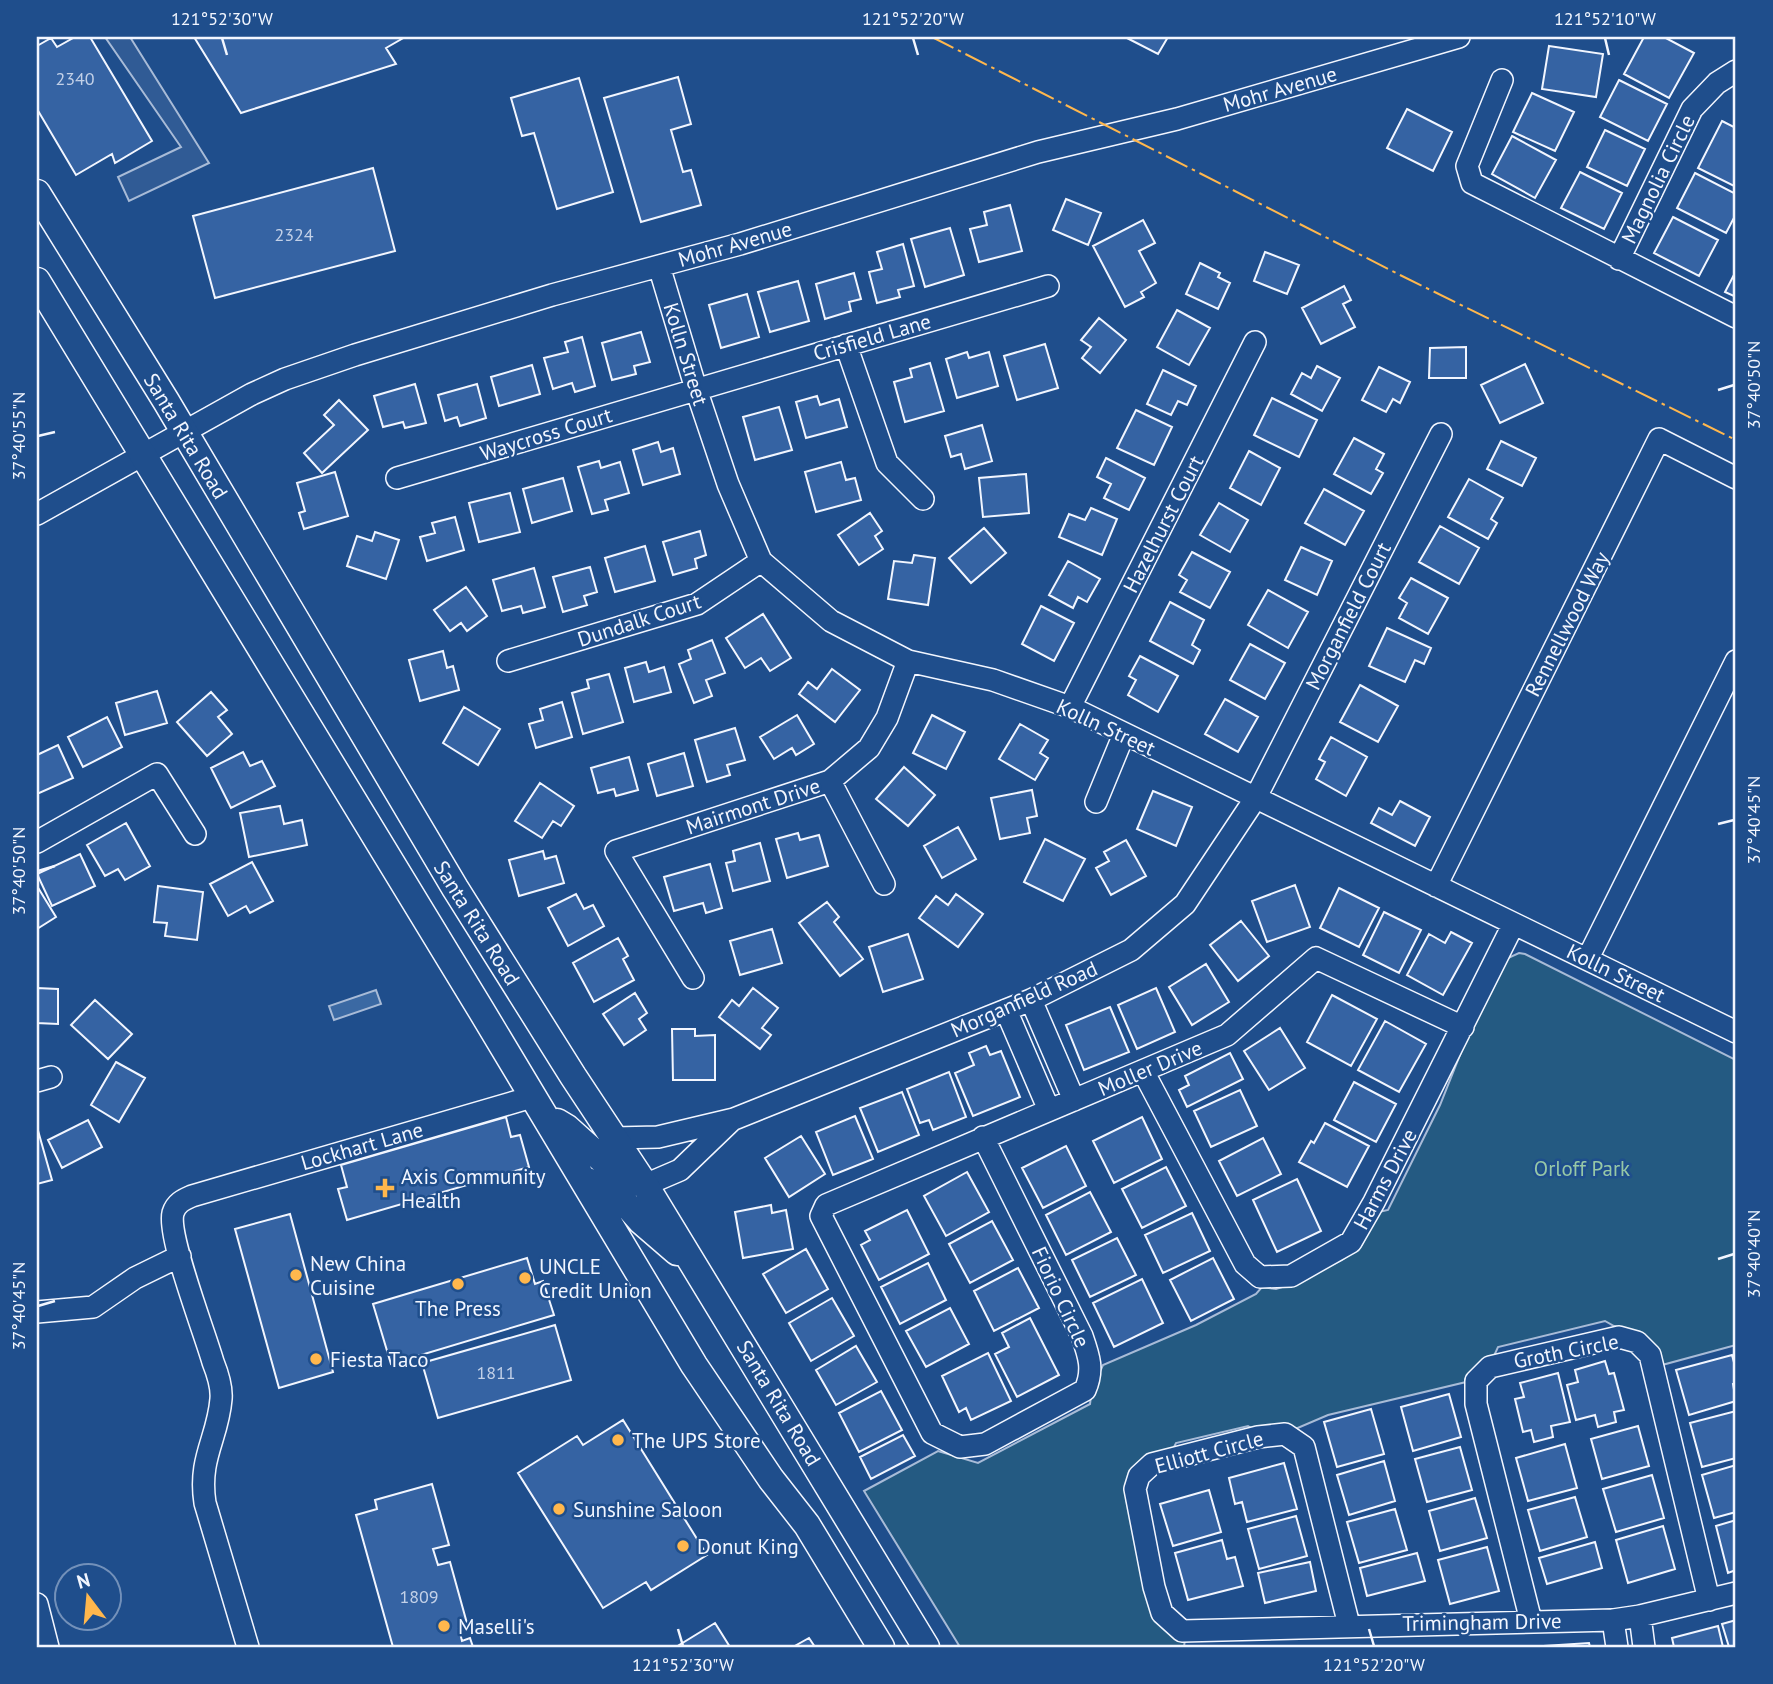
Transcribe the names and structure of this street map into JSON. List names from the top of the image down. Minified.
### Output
{"streets":{"main road":["Santa Rita Road"],"street":["Mohr Avenue","Magnolia Circle","Crisfield Lane","Kolln Street","Waycross Court","Hazelhurst Court","Morganfield Court","Dundalk Court","Rennellwood Way","Mairmont Drive","Morganfield Road","Moller Drive","Lockhart Lane","Harms Drive","Fiorio Circle","Groth Circle","Elliott Circle","Trimingham Drive"]},"crossings":[["Mohr Avenue","Kolln Street"],["Mohr Avenue","Santa Rita Road"],["Crisfield Lane","Kolln Street"],["Crisfield Lane","Waycross Court"],["Kolln Street","Waycross Court"],["Kolln Street","Hazelhurst Court"],["Kolln Street","Morganfield Court"],["Kolln Street","Dundalk Court"],["Kolln Street","Rennellwood Way"],["Kolln Street","Mairmont Drive"],["Kolln Street","Morganfield Road"],["Kolln Street","Harms Drive"],["Santa Rita Road","Morganfield Road"],["Santa Rita Road","Lockhart Lane"],["Morganfield Court","Morganfield Road"],["Moller Drive","Harms Drive"],["Moller Drive","Fiorio Circle"],["Groth Circle","Trimingham Drive"],["Elliott Circle","Trimingham Drive"]],"parks":["Orloff Park"],"places":{"health":["Axis Community Health"],"other":["New China Cuisine","UNCLE Credit Union","The Press","Fiesta Taco","The UPS Store","Sunshine Saloon","Donut King","Maselli's"]},"house_numbers":["2340","2324","1811","1809"],"north":"top","coordinates":["121°52'30\"W","121°52'20\"W","121°52'10\"W","37°40'50\"N","37°40'55\"N","37°40'45\"N","37°40'40\"N"]}
